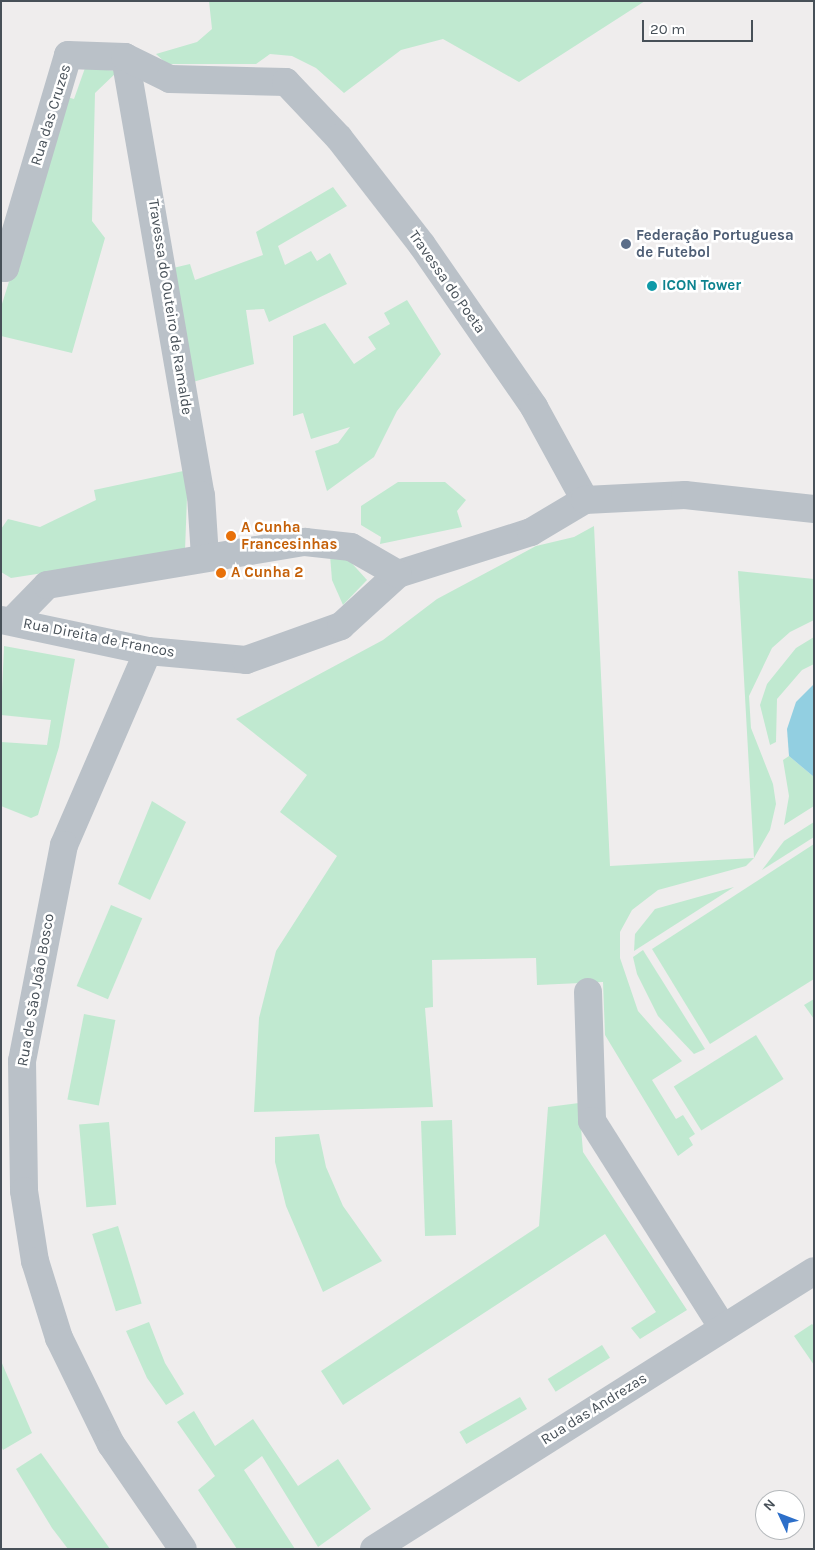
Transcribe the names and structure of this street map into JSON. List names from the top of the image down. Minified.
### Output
{"streets":{"street":["Rua das Cruzes","Travessa do Poeta","Travessa do Outeiro de Ramalde","Rua Direita de Francos","Rua de São João Bosco","Rua das Andrezas"]},"crossings":[["Rua das Cruzes","Travessa do Poeta"],["Rua das Cruzes","Travessa do Outeiro de Ramalde"],["Travessa do Poeta","Rua Direita de Francos"],["Rua Direita de Francos","Rua de São João Bosco"]],"places":["Federação Portuguesa de Futebol","ICON Tower","A Cunha Francesinhas","A Cunha 2"],"scale_bar":"20 m","north":"top left"}
